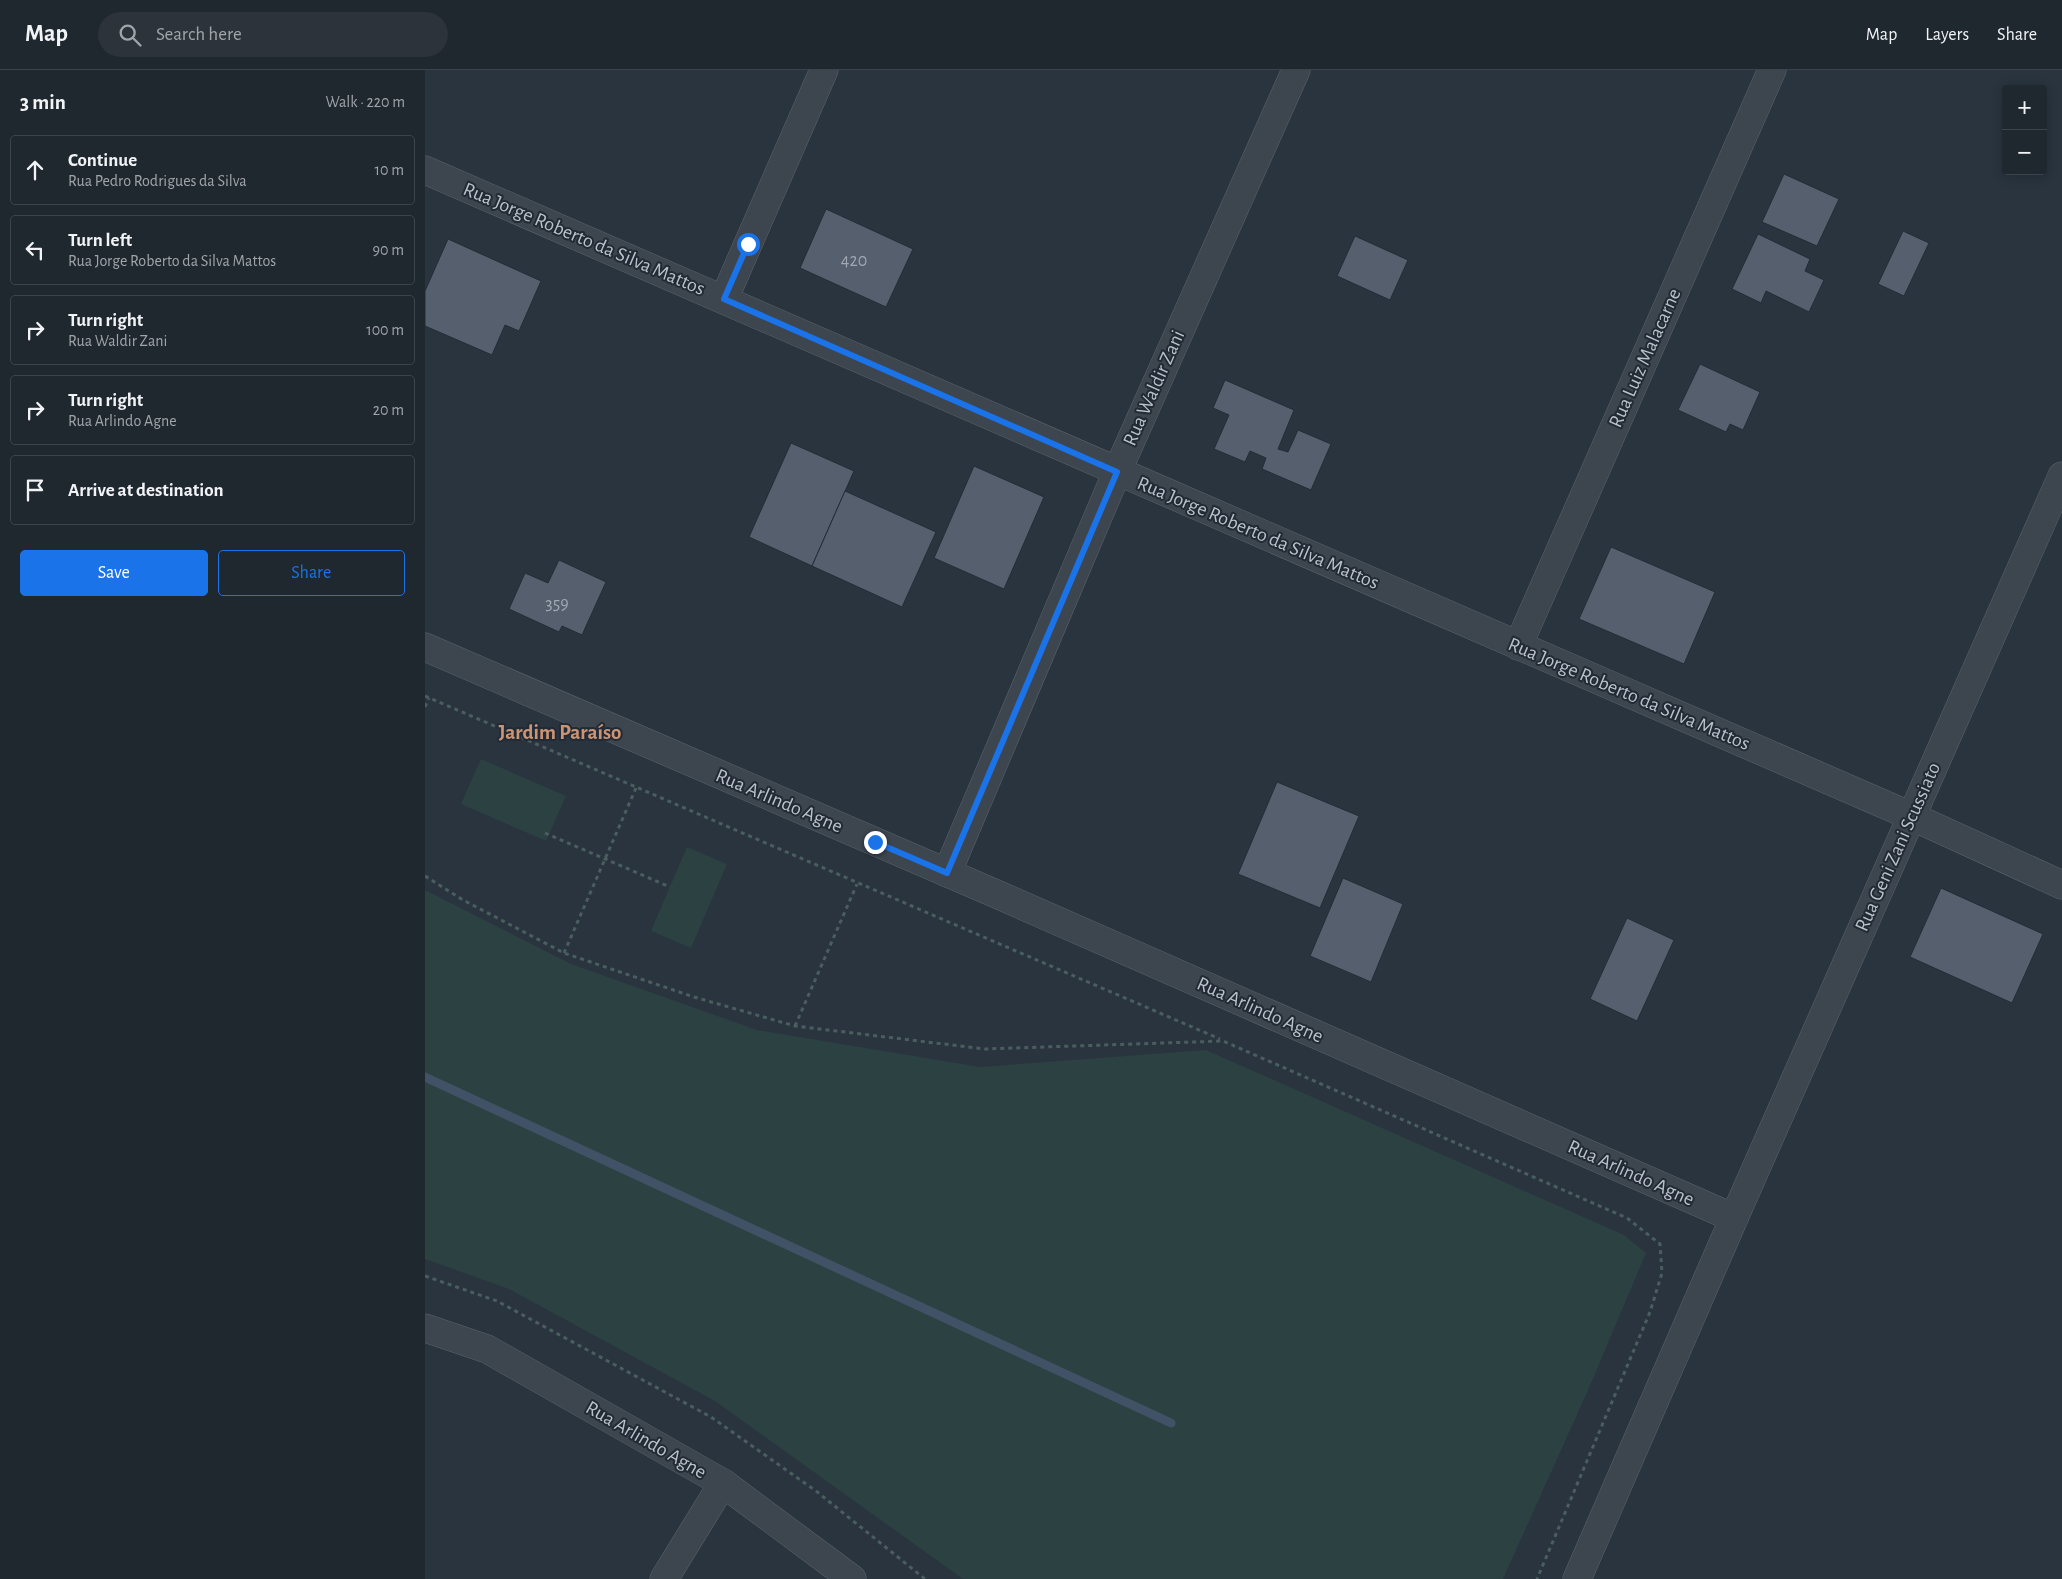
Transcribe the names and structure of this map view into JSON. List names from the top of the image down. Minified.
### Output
{"streets":{"street":["Rua Jorge Roberto da Silva Mattos","Rua Luiz Malacarne","Rua Waldir Zani","Rua Arlindo Agne","Rua Geni Zani Scussiato"]},"crossings":[["Rua Jorge Roberto da Silva Mattos","Rua Luiz Malacarne"],["Rua Jorge Roberto da Silva Mattos","Rua Waldir Zani"],["Rua Jorge Roberto da Silva Mattos","Rua Geni Zani Scussiato"],["Rua Waldir Zani","Rua Arlindo Agne"],["Rua Arlindo Agne","Rua Geni Zani Scussiato"]],"districts":["Jardim Paraíso"],"house_numbers":["420","359"],"page":{"header":"Map","search":"Search here","nav":["Map","Layers","Share"],"heading":["3 min","Walk · 220 m"],"map_buttons":["+","−"],"list":[["Continue","Rua Pedro Rodrigues da Silva","10 m"],["Turn left","Rua Jorge Roberto da Silva Mattos","90 m"],["Turn right","Rua Waldir Zani","100 m"],["Turn right","Rua Arlindo Agne","20 m"],"Arrive at destination"],"buttons":["Save","Share"]}}
